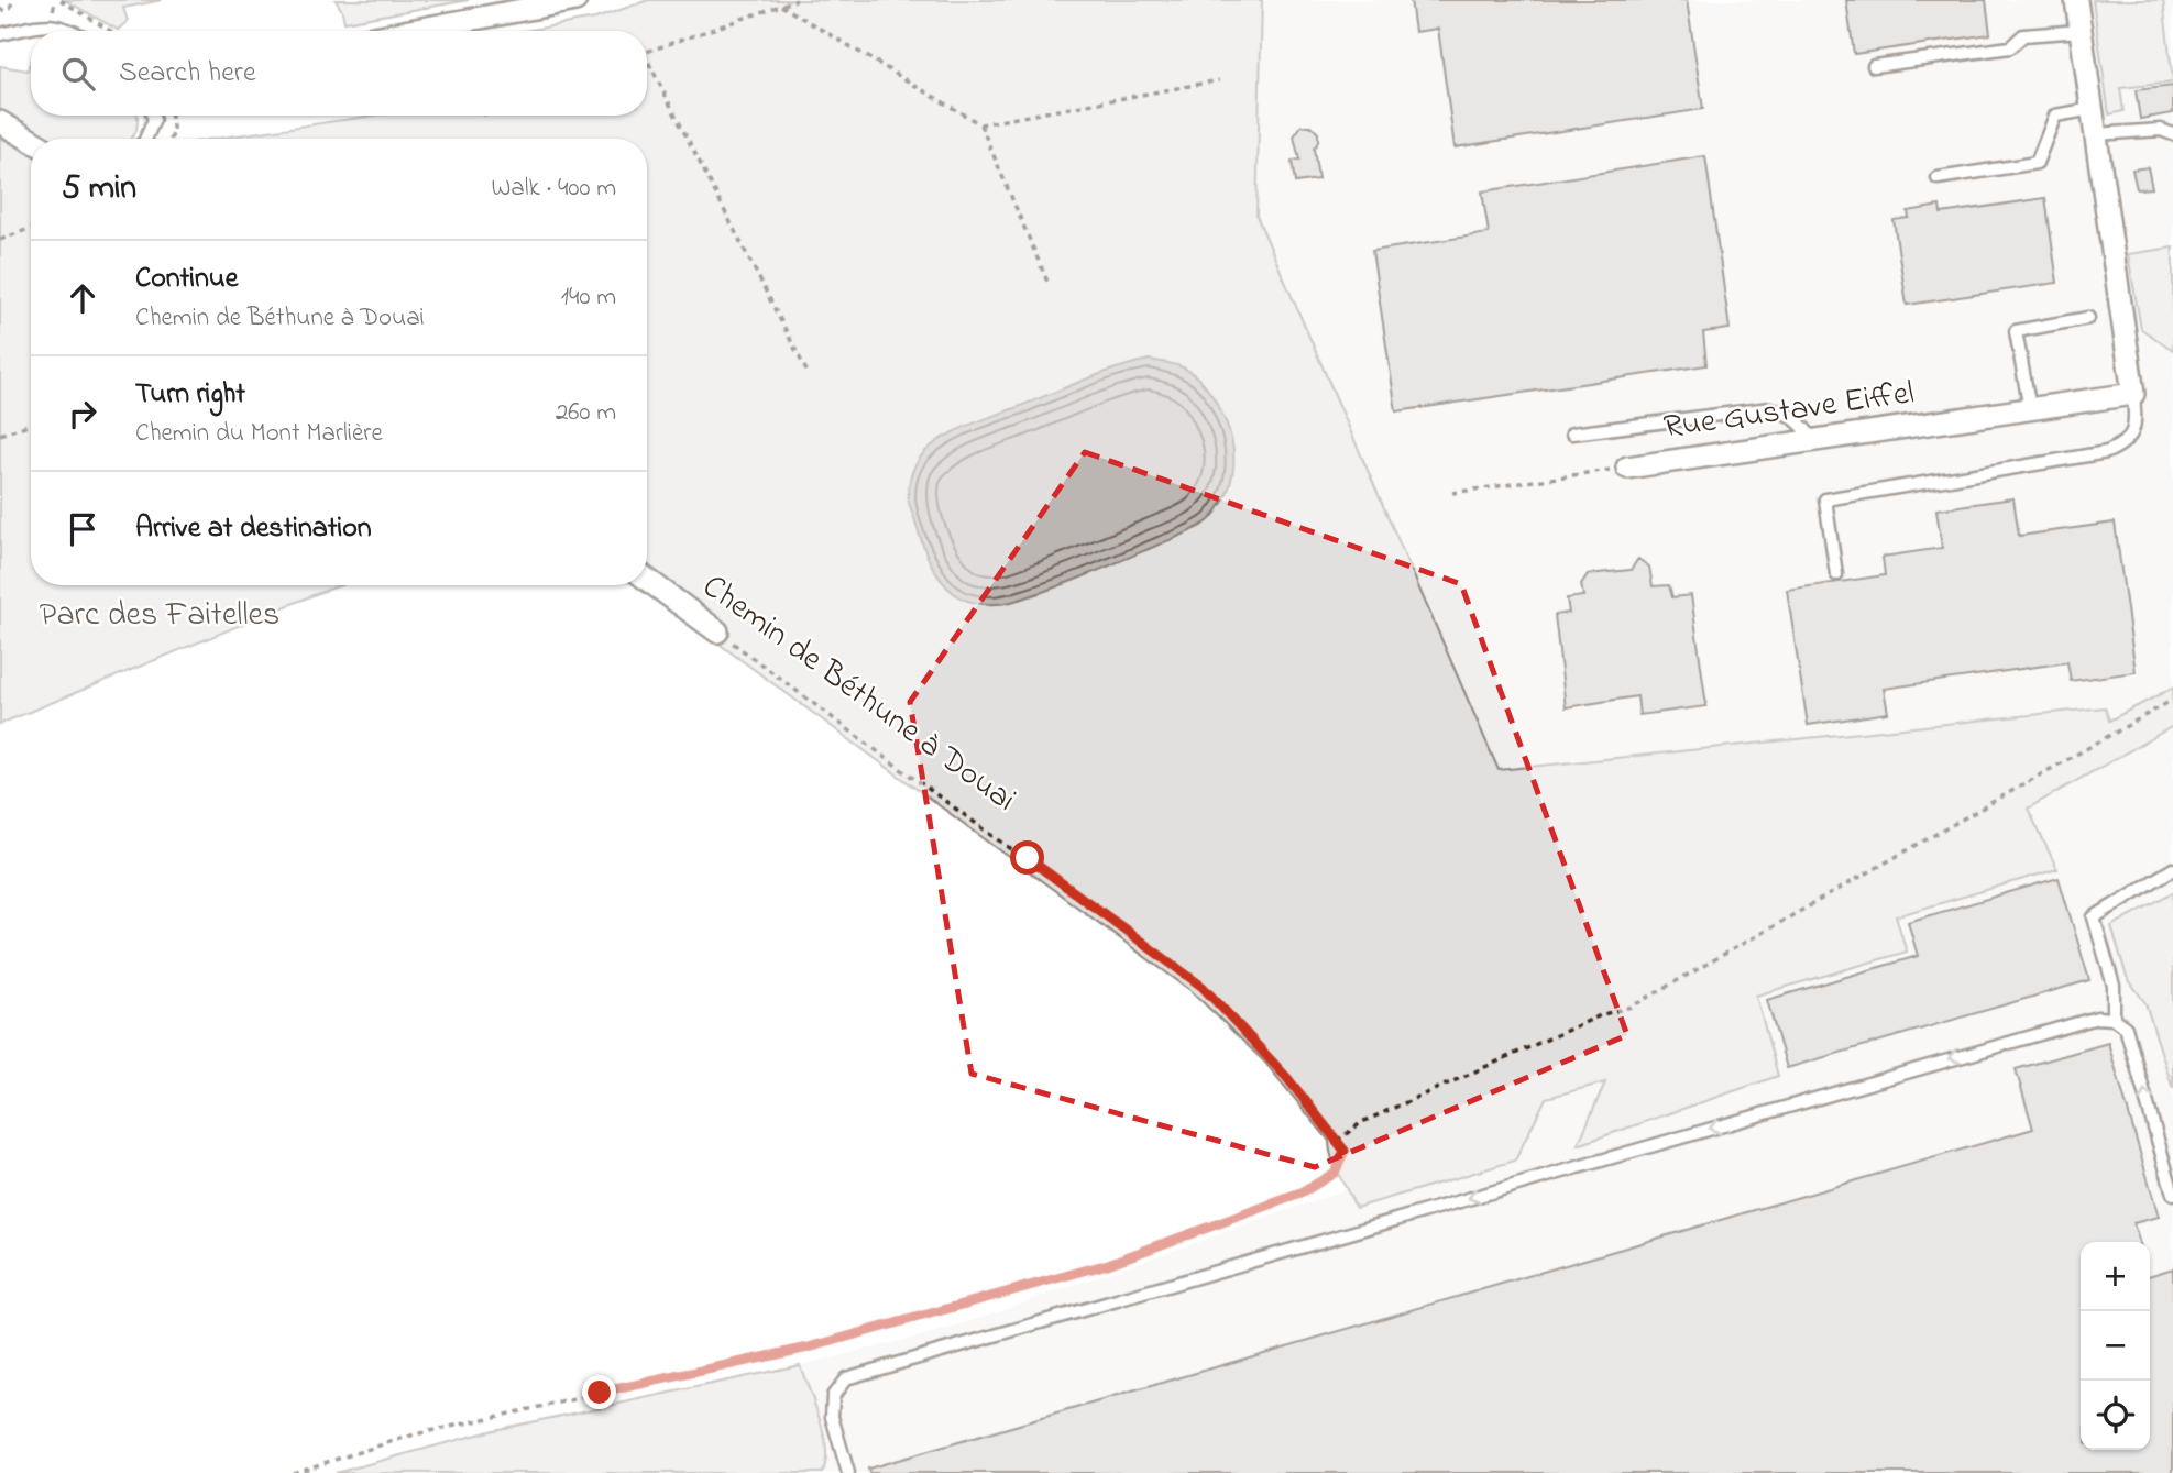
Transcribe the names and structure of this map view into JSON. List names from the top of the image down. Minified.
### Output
{"streets":{"street":["Rue Gustave Eiffel","Chemin de Béthune à Douai"]},"parks":["Parc des Faitelles"],"page":{"search":"Search here","heading":["5 min","Walk · 400 m"],"list":[["Continue","Chemin de Béthune à Douai","140 m"],["Turn right","Chemin du Mont Marlière","260 m"],"Arrive at destination"],"map_buttons":["+","−"]}}
